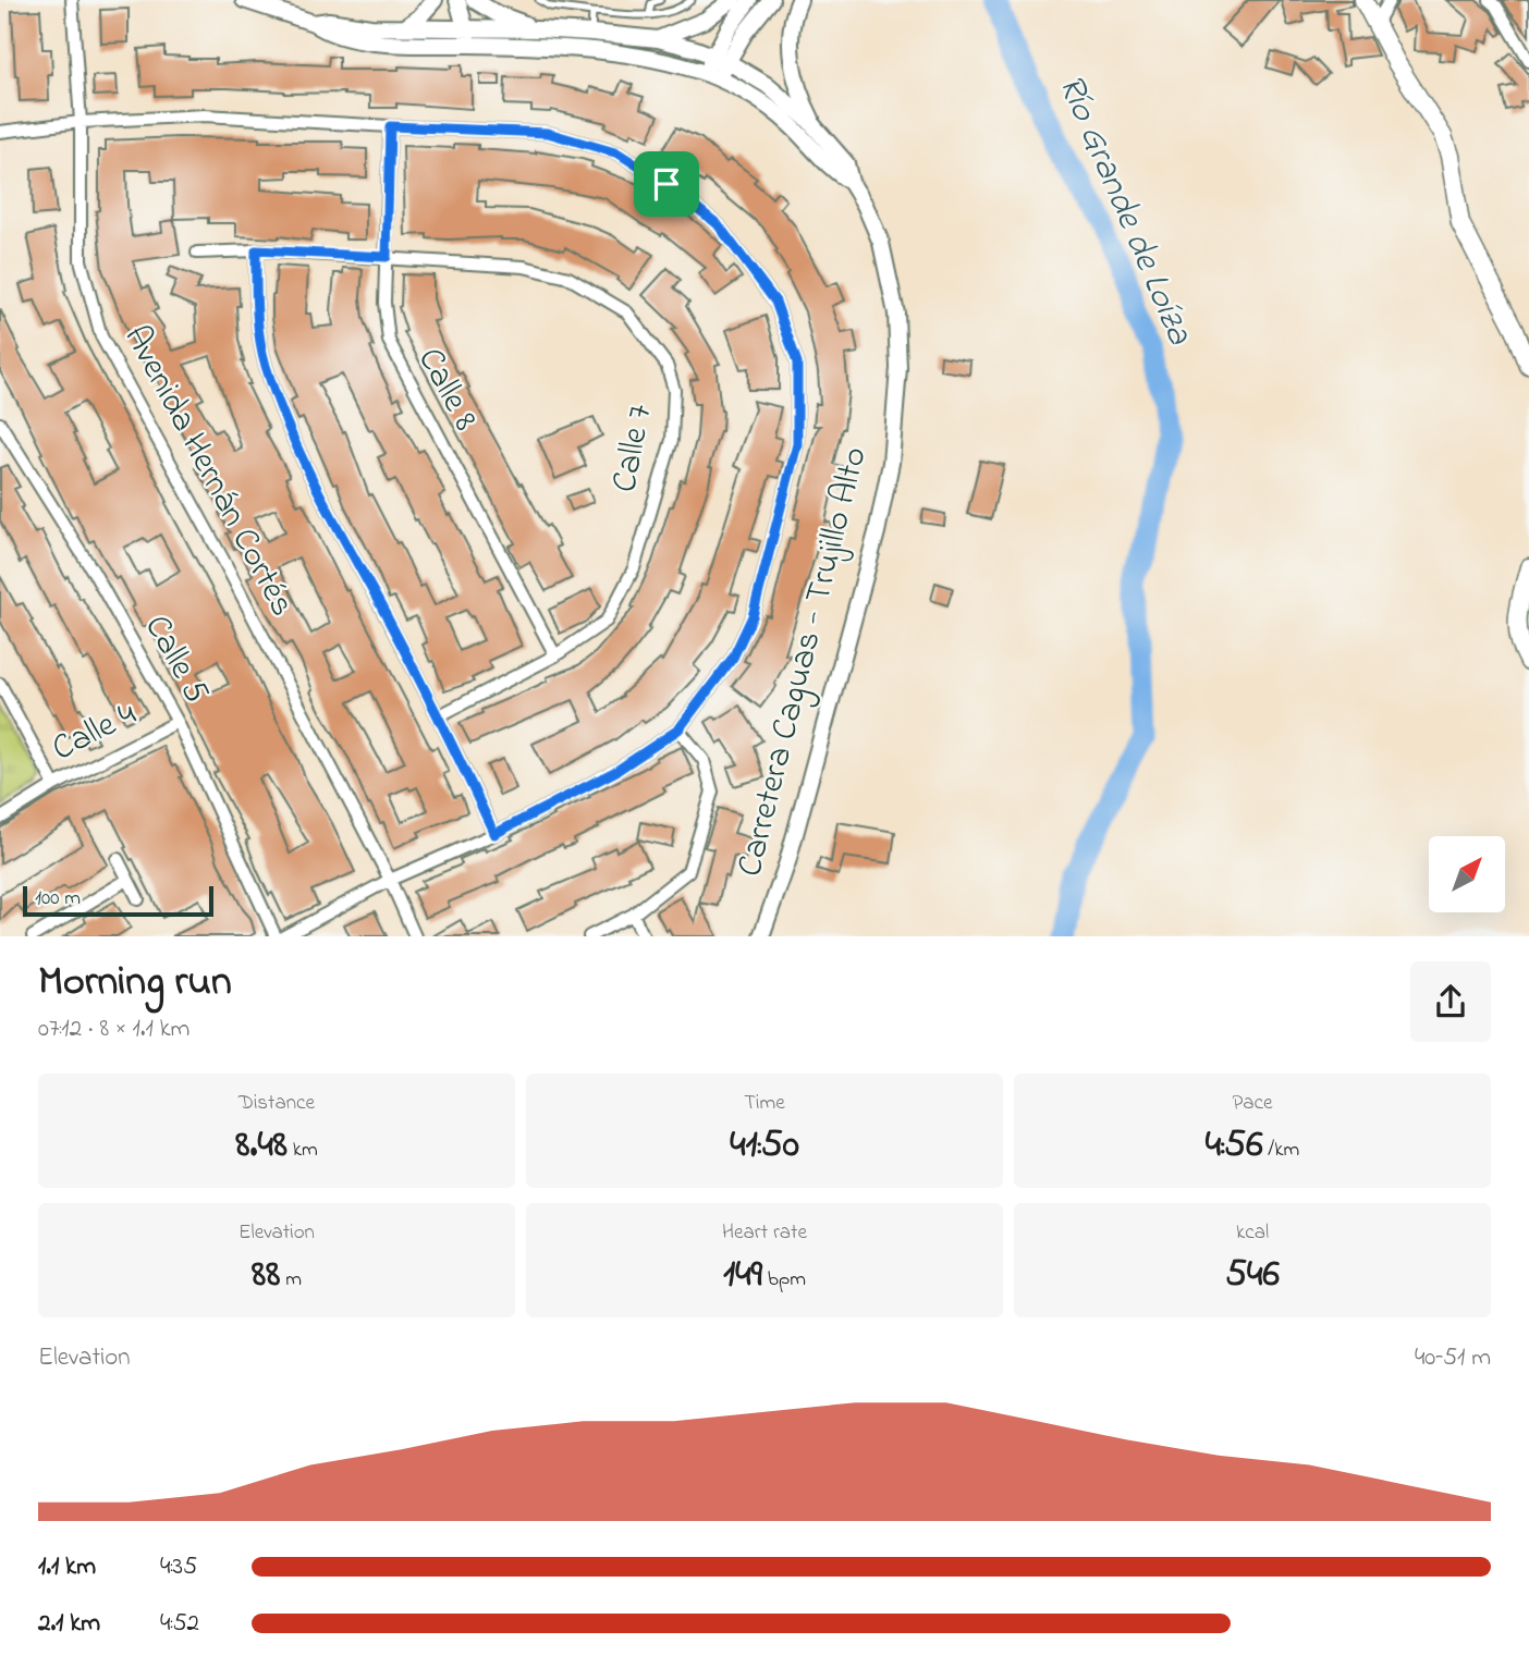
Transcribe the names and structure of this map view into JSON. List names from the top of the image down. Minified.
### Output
{"streets":{"street":["Calle 8","Calle 7","Avenida Hernán Cortés","Calle 5","Carretera Caguas - Trujillo Alto","Calle 4"]},"crossings":[["Calle 8","Calle 7"],["Calle 5","Calle 4"]],"water":["Río Grande de Loíza"],"scale_bar":"100 m","north":"top right","page":{"scale":"100 m","heading":["Morning run","07:12 · 8 × 1.1 km"],"stats":[["Distance","8.48 km"],["Time","41:50"],["Pace","4:56 /km"],["Elevation","88 m"],["Heart rate","149 bpm"],["kcal","546"]],"chart":["Elevation","40–51 m"],"list":[{"name":"1.1 km","note":"4:35"},{"name":"2.1 km","note":"4:52"}]}}
